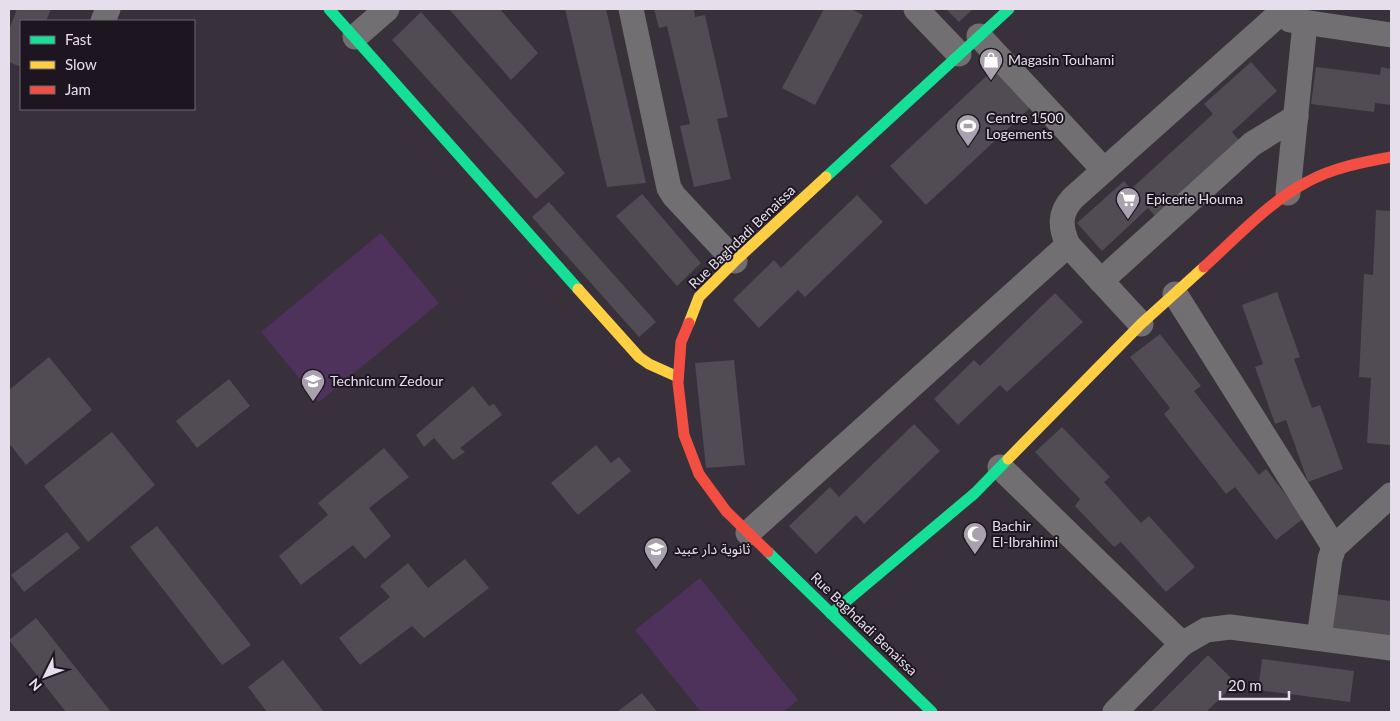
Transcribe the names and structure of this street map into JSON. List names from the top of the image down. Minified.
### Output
{"streets":{"street":["Rue Baghdadi Benaissa"]},"places":{"shop":["Magasin Touhami"],"sports":["Centre 1500 Logements"],"supermarket":["Epicerie Houma"],"school or university":["Technicum Zedour","ثانوية دار عبيد"],"mosque":["Bachir El-Ibrahimi"]},"legend":["Fast","Slow","Jam"],"scale_bar":"20 m","north":"bottom left"}
